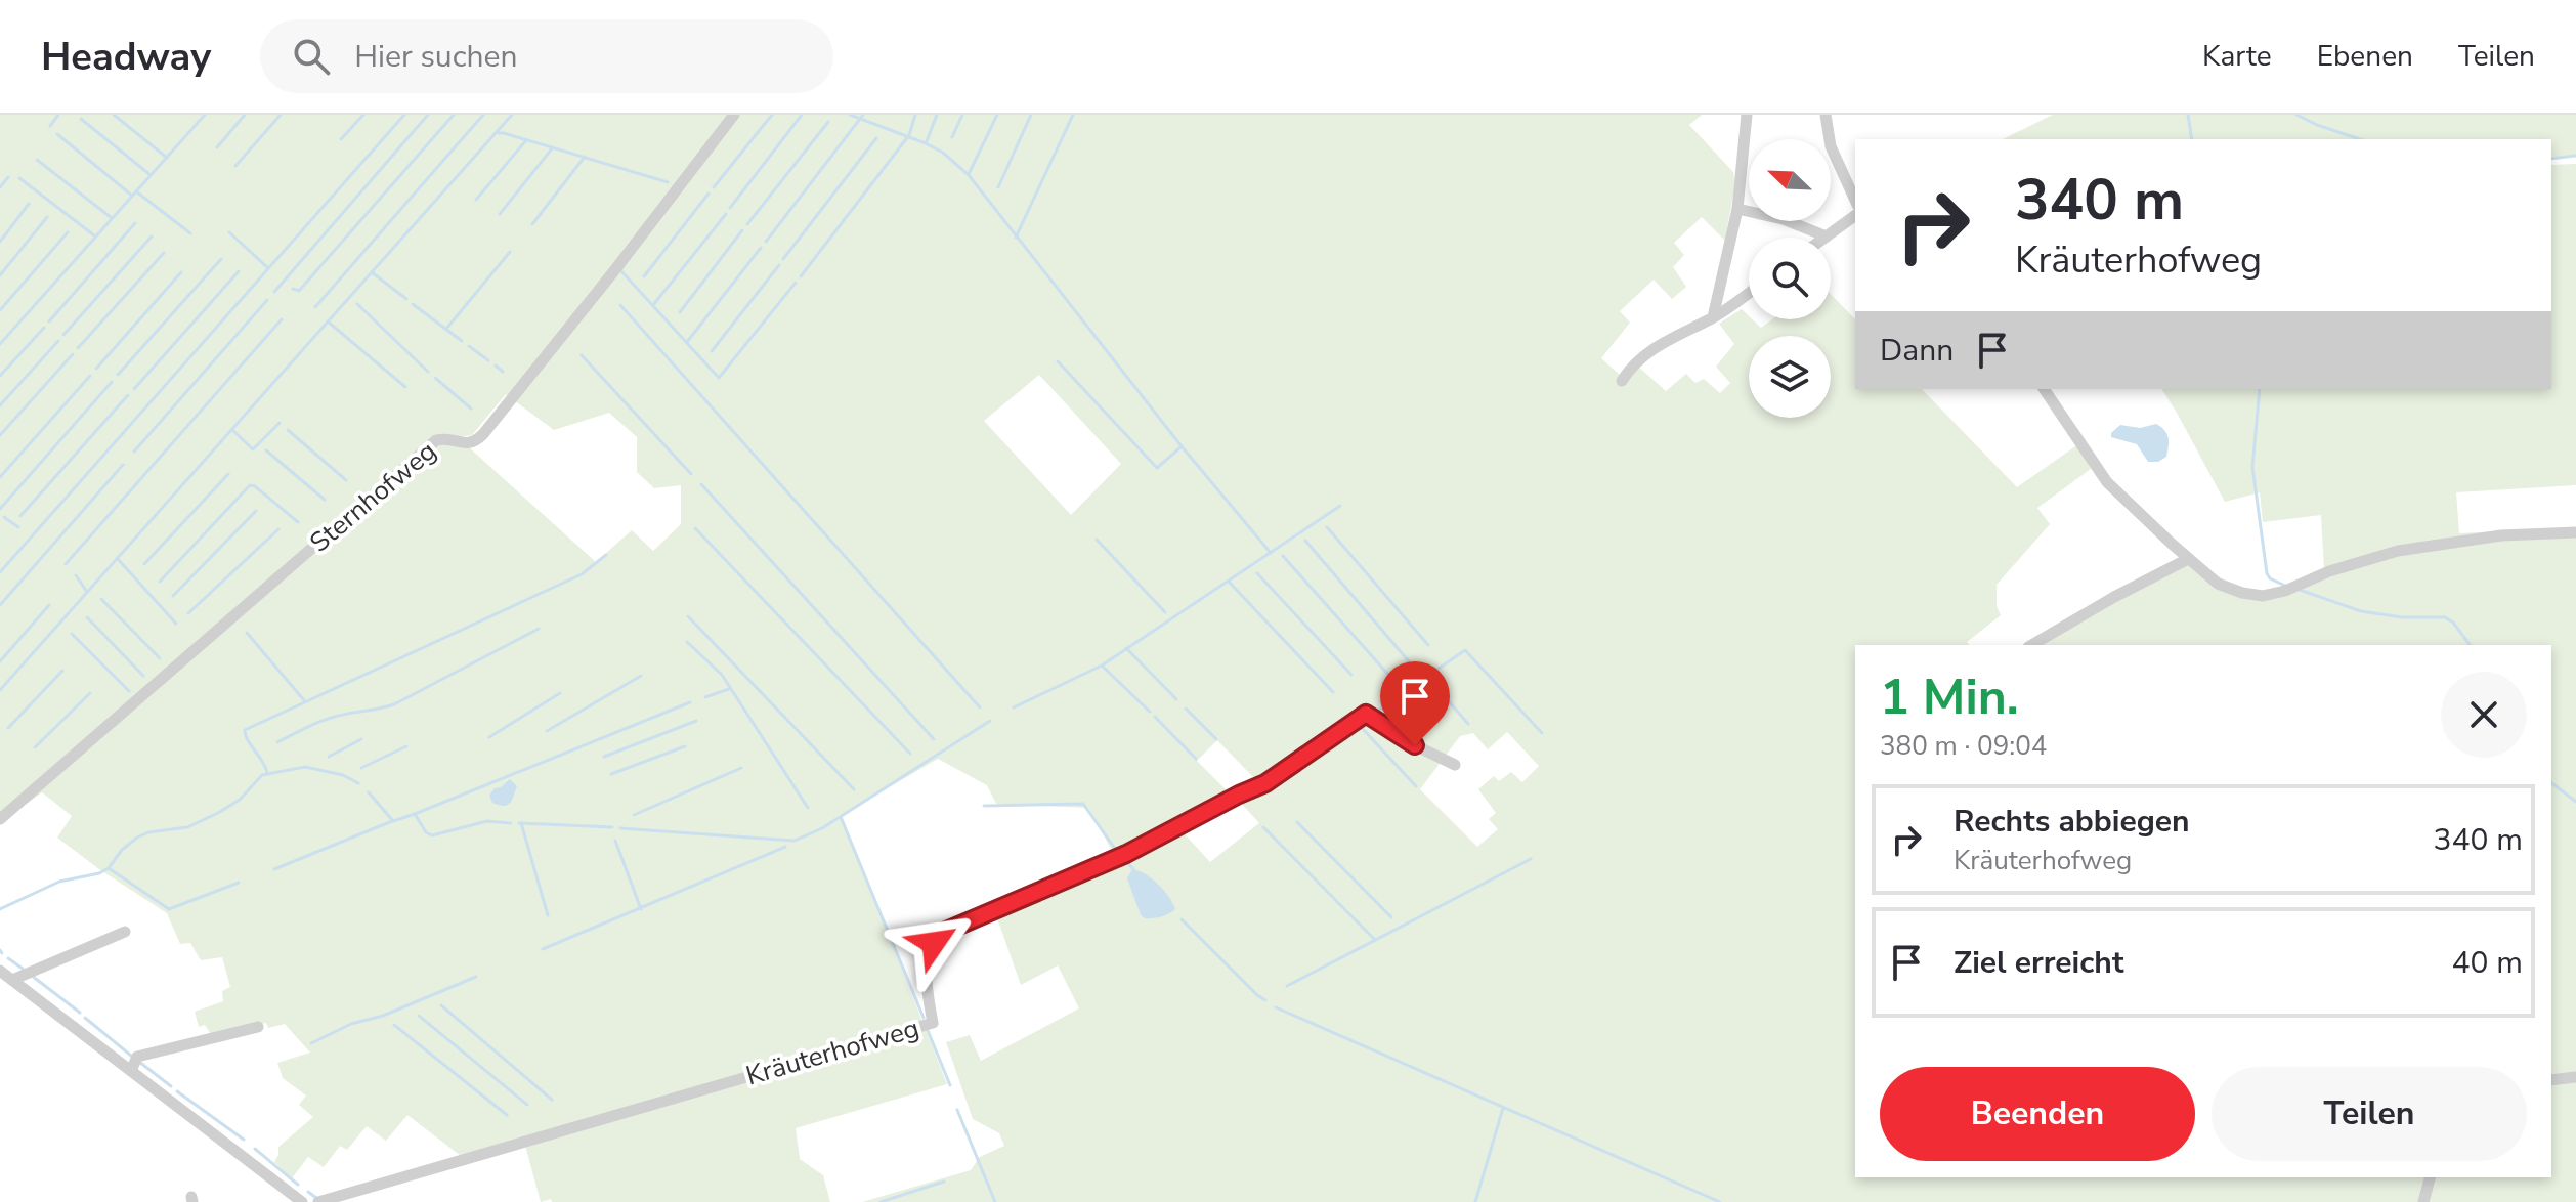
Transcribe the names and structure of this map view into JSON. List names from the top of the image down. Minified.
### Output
{"streets":{"street":["Sternhofweg","Kräuterhofweg"]},"north":"top left","page":{"header":"Headway","search":"Hier suchen","nav":["Karte","Ebenen","Teilen"],"turn":["340 m","Kräuterhofweg"],"then":"Dann","heading":["1 Min.","380 m · 09:04"],"list":[{"name":"Rechts abbiegen","note":"Kräuterhofweg","value":"340 m"},{"name":"Ziel erreicht","value":"40 m"}],"buttons":["Beenden","Teilen"]}}
